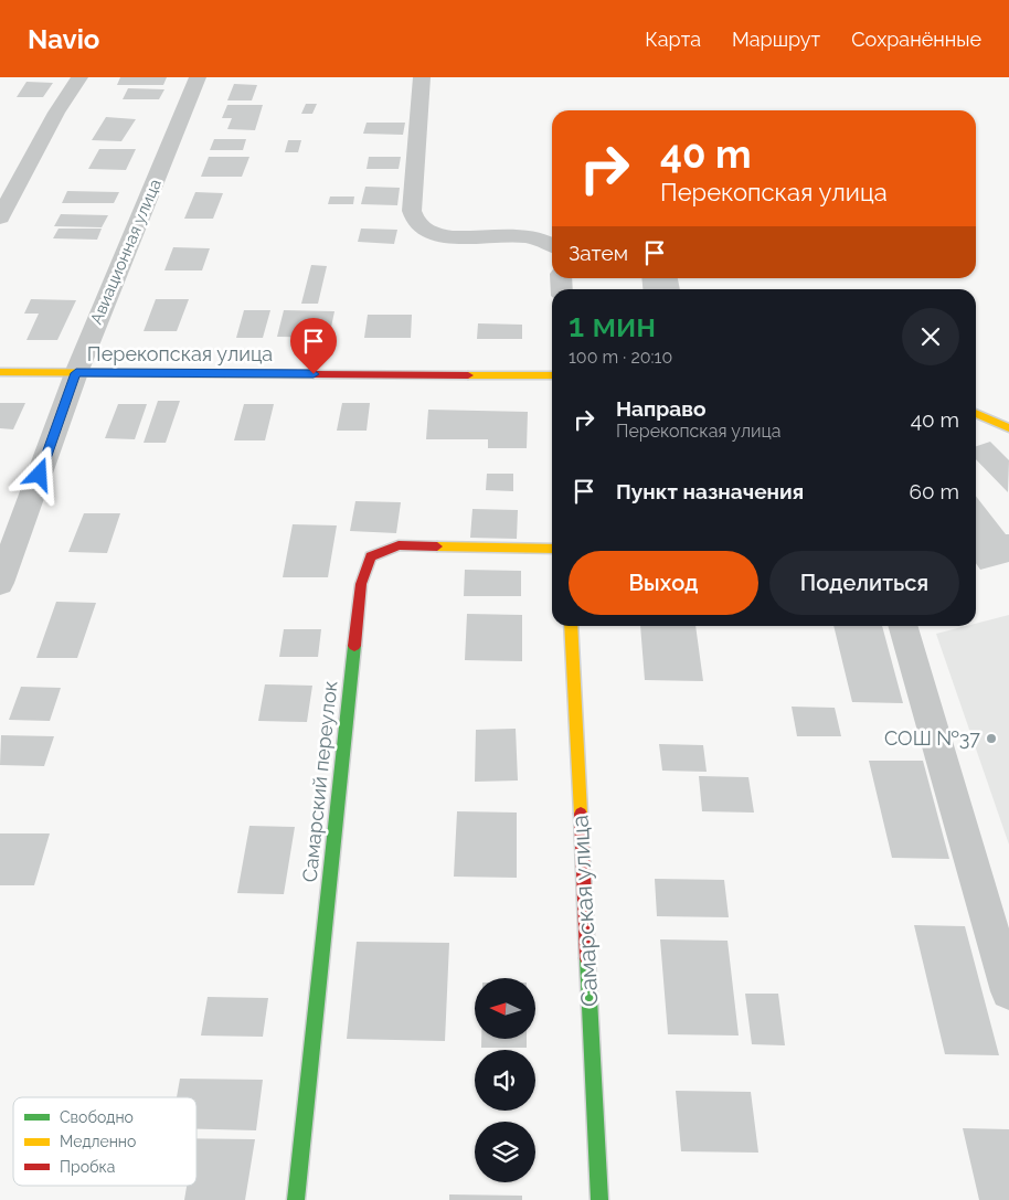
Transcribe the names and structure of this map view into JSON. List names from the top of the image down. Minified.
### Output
{"streets":{"street":["Авиационная улица","Перекопская улица","Самарский переулок","Самарская улица"]},"crossings":[["Авиационная улица","Перекопская улица"]],"places":["СОШ №37"],"legend":["Свободно","Медленно","Пробка"],"north":"left","page":{"header":"Navio","nav":["Карта","Маршрут","Сохранённые"],"turn":["40 m","Перекопская улица"],"then":"Затем","heading":["1 мин","100 m · 20:10"],"list":[{"name":"Направо","note":"Перекопская улица","value":"40 m"},{"name":"Пункт назначения","value":"60 m"}],"buttons":["Выход","Поделиться"]}}
